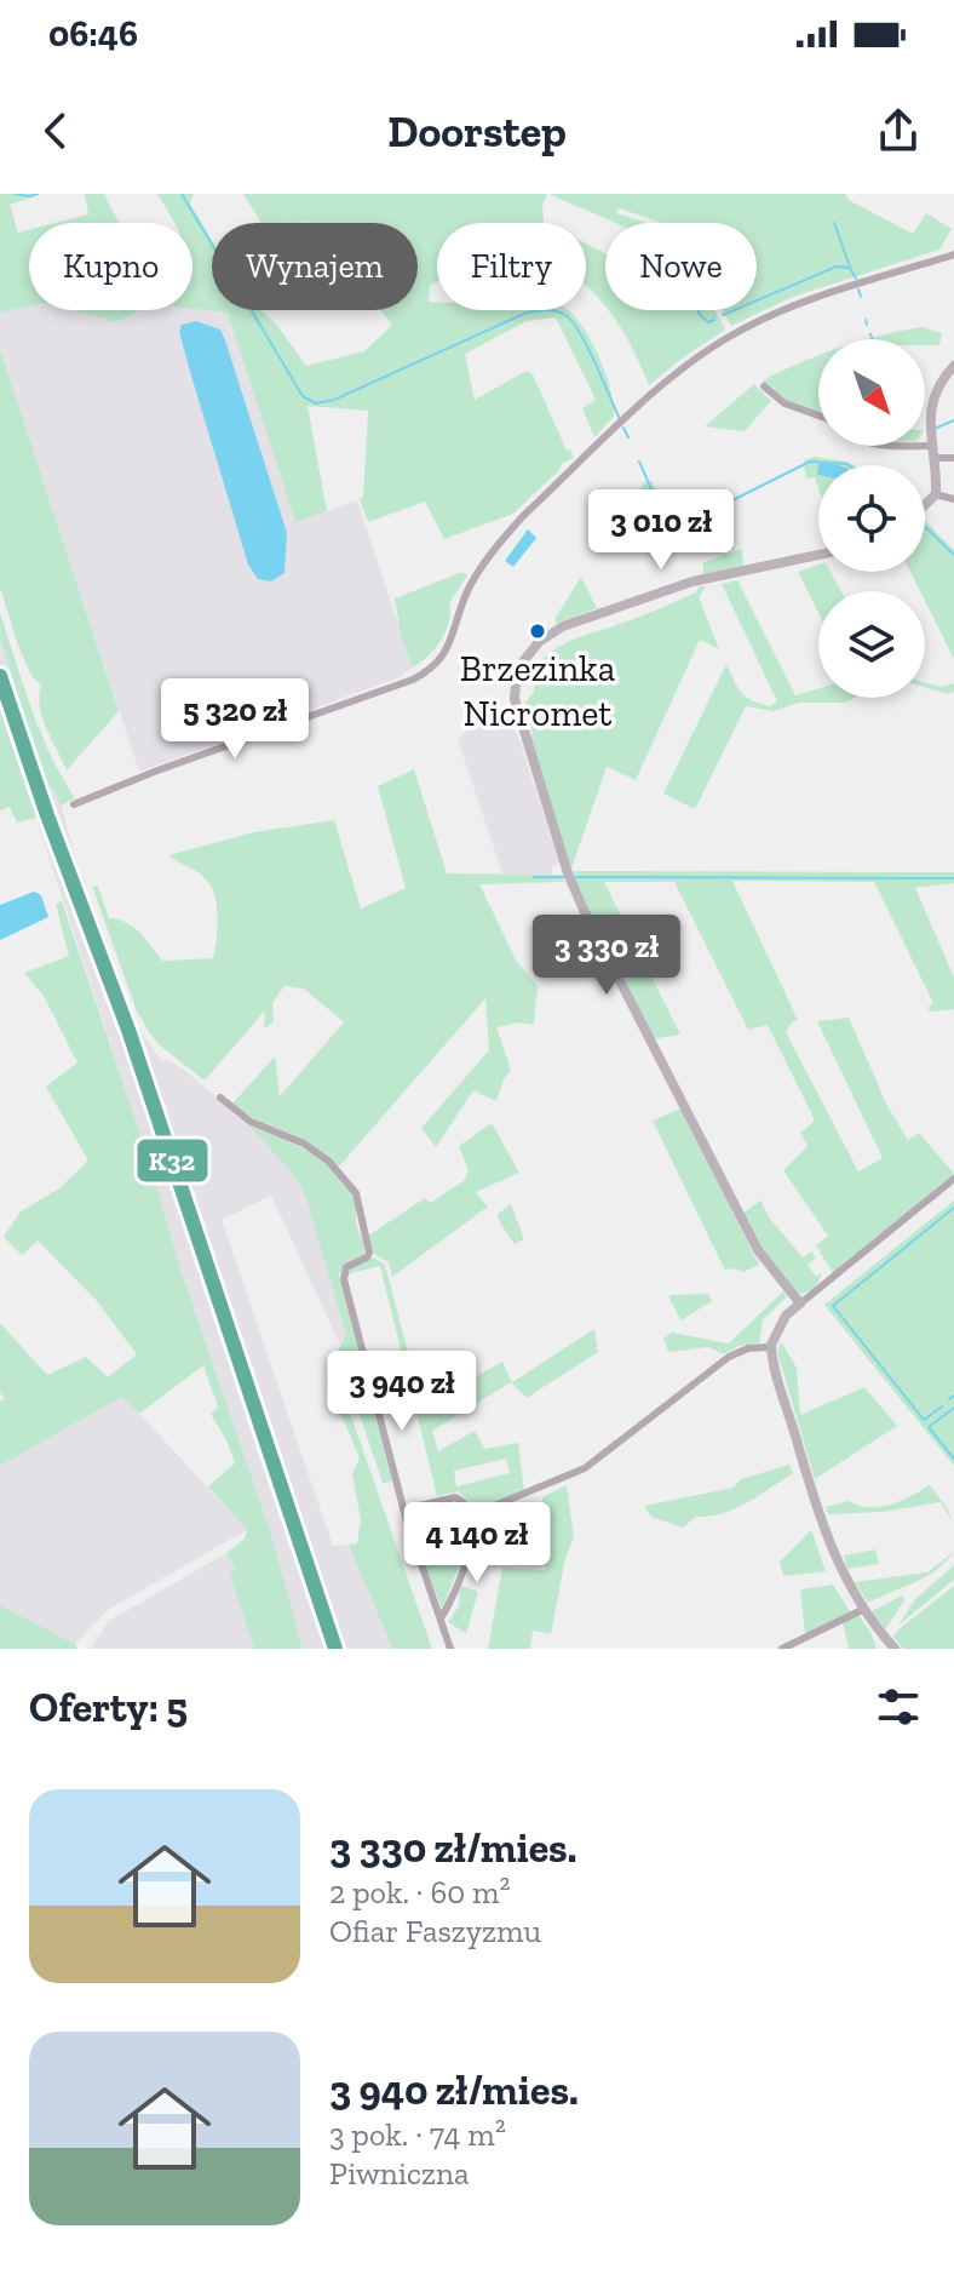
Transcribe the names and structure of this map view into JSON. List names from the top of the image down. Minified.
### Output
{"places":["Brzezinka Nicromet"],"lines":["transit line K32"],"north":"bottom right","page":{"status":"06:46","header":"Doorstep","chip":["Kupno","Wynajem","Filtry","Nowe"],"price":["3 010 zł","5 320 zł","3 330 zł","3 940 zł","4 140 zł"],"heading":"Oferty: 5","list":[{"name":"3 330 zł/mies.","note":"2 pok. · 60 m² · Ofiar Faszyzmu"},{"name":"3 940 zł/mies.","note":"3 pok. · 74 m² · Piwniczna"}]}}
